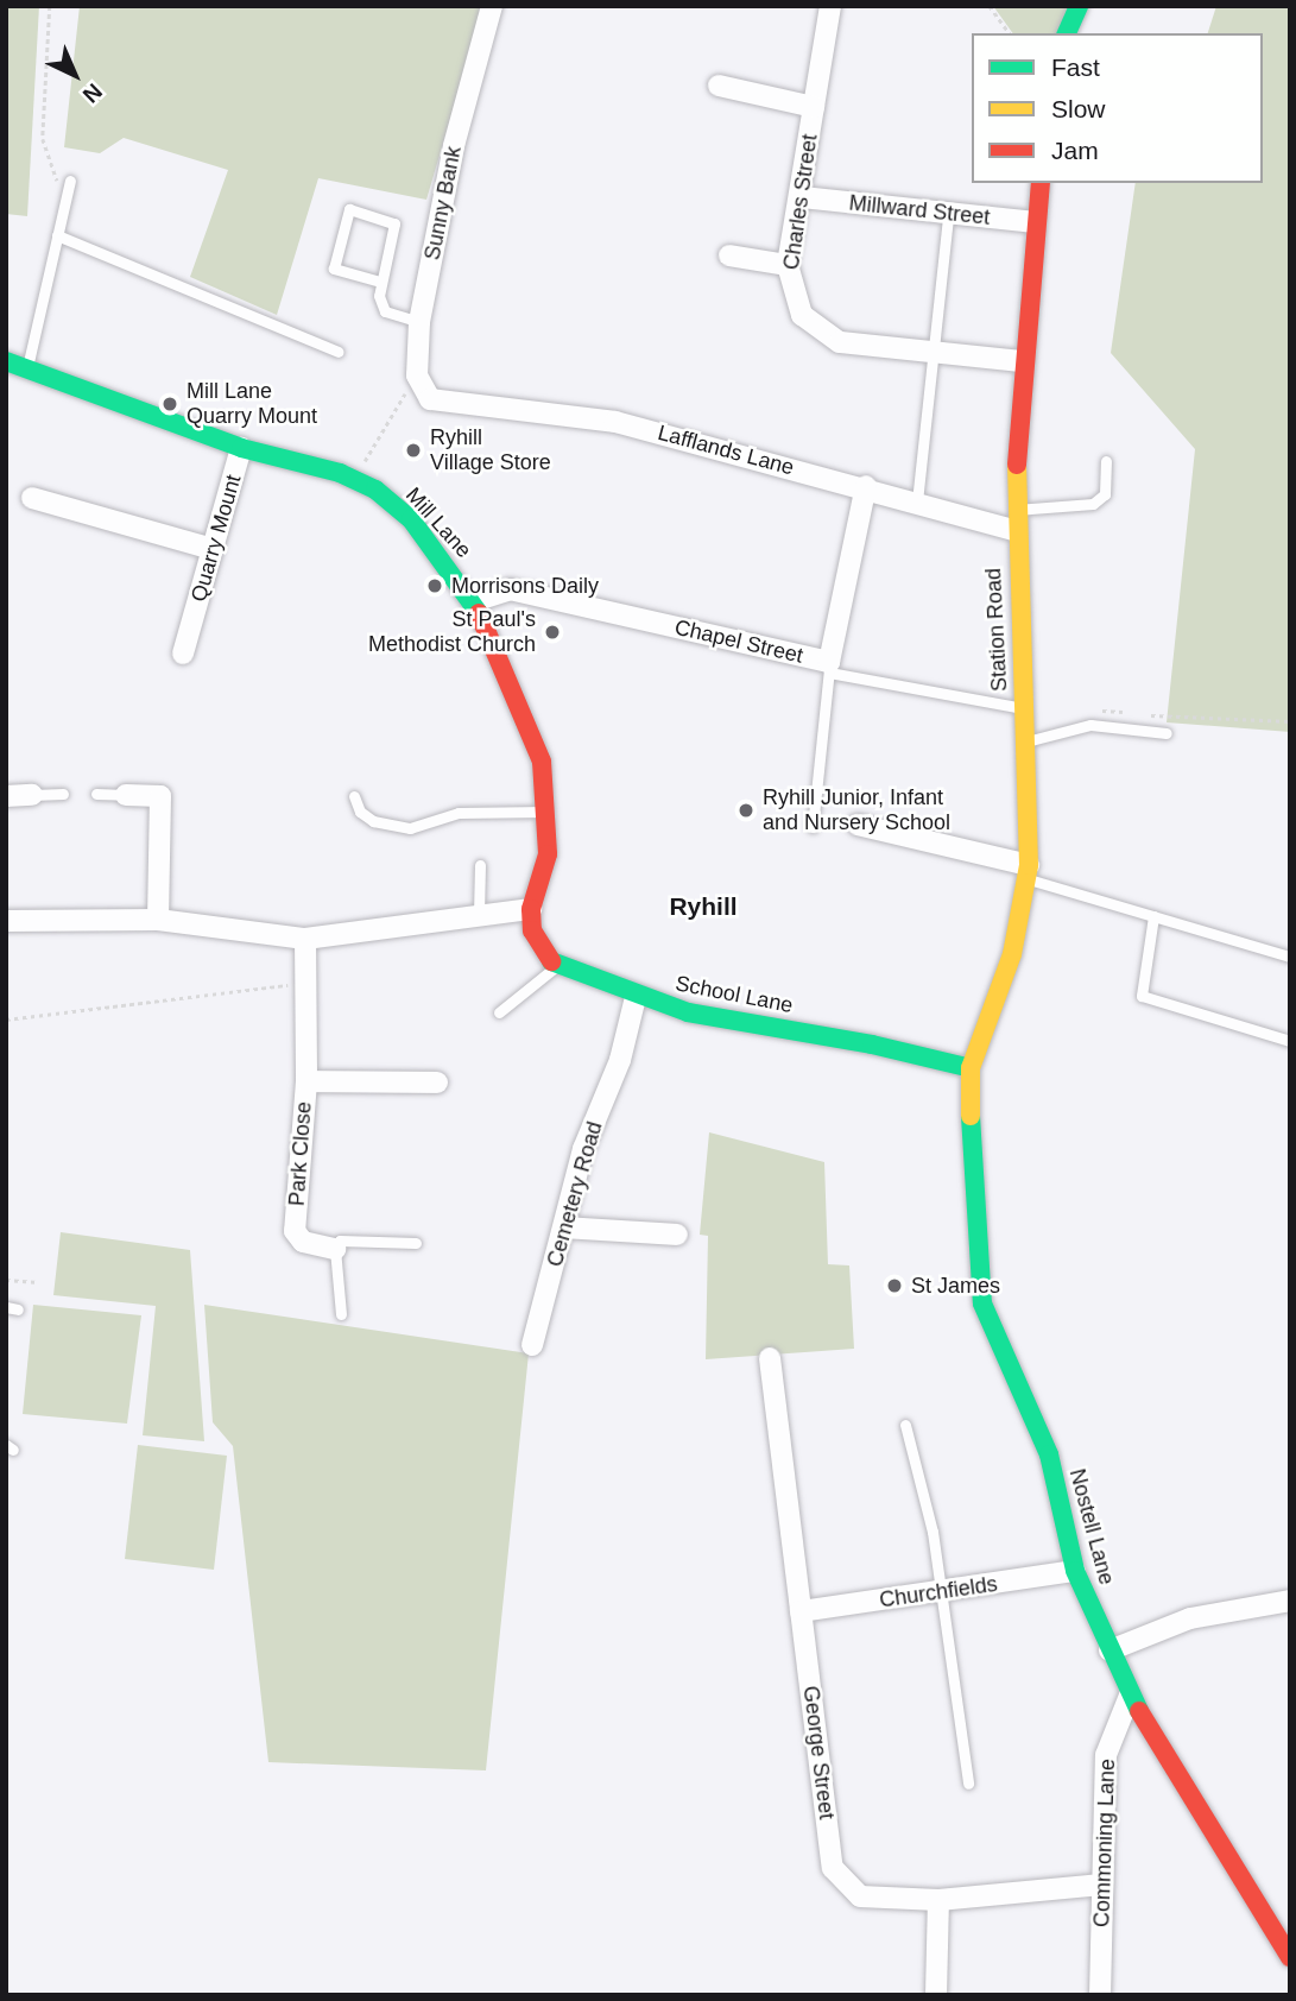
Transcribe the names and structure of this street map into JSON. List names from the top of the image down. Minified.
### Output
{"streets":{"street":["Charles Street","Sunny Bank","Millward Street","Lafflands Lane","Mill Lane","Quarry Mount","Station Road","Chapel Street","School Lane","Park Close","Cemetery Road","Nostell Lane","Churchfields","George Street","Commoning Lane"]},"crossings":[["Charles Street","Millward Street"],["Charles Street","Station Road"],["Sunny Bank","Lafflands Lane"],["Millward Street","Station Road"],["Lafflands Lane","Station Road"],["Lafflands Lane","Chapel Street"],["Mill Lane","Quarry Mount"],["Mill Lane","Chapel Street"],["Station Road","School Lane"],["Station Road","Nostell Lane"],["School Lane","Cemetery Road"],["School Lane","Nostell Lane"],["Nostell Lane","Churchfields"],["Nostell Lane","Commoning Lane"],["Churchfields","George Street"],["George Street","Commoning Lane"]],"districts":["Ryhill"],"places":["Mill Lane Quarry Mount","Ryhill Village Store","Morrisons Daily","St Paul's Methodist Church","Ryhill Junior, Infant and Nursery School","St James"],"legend":["Fast","Slow","Jam"],"north":"bottom right"}
